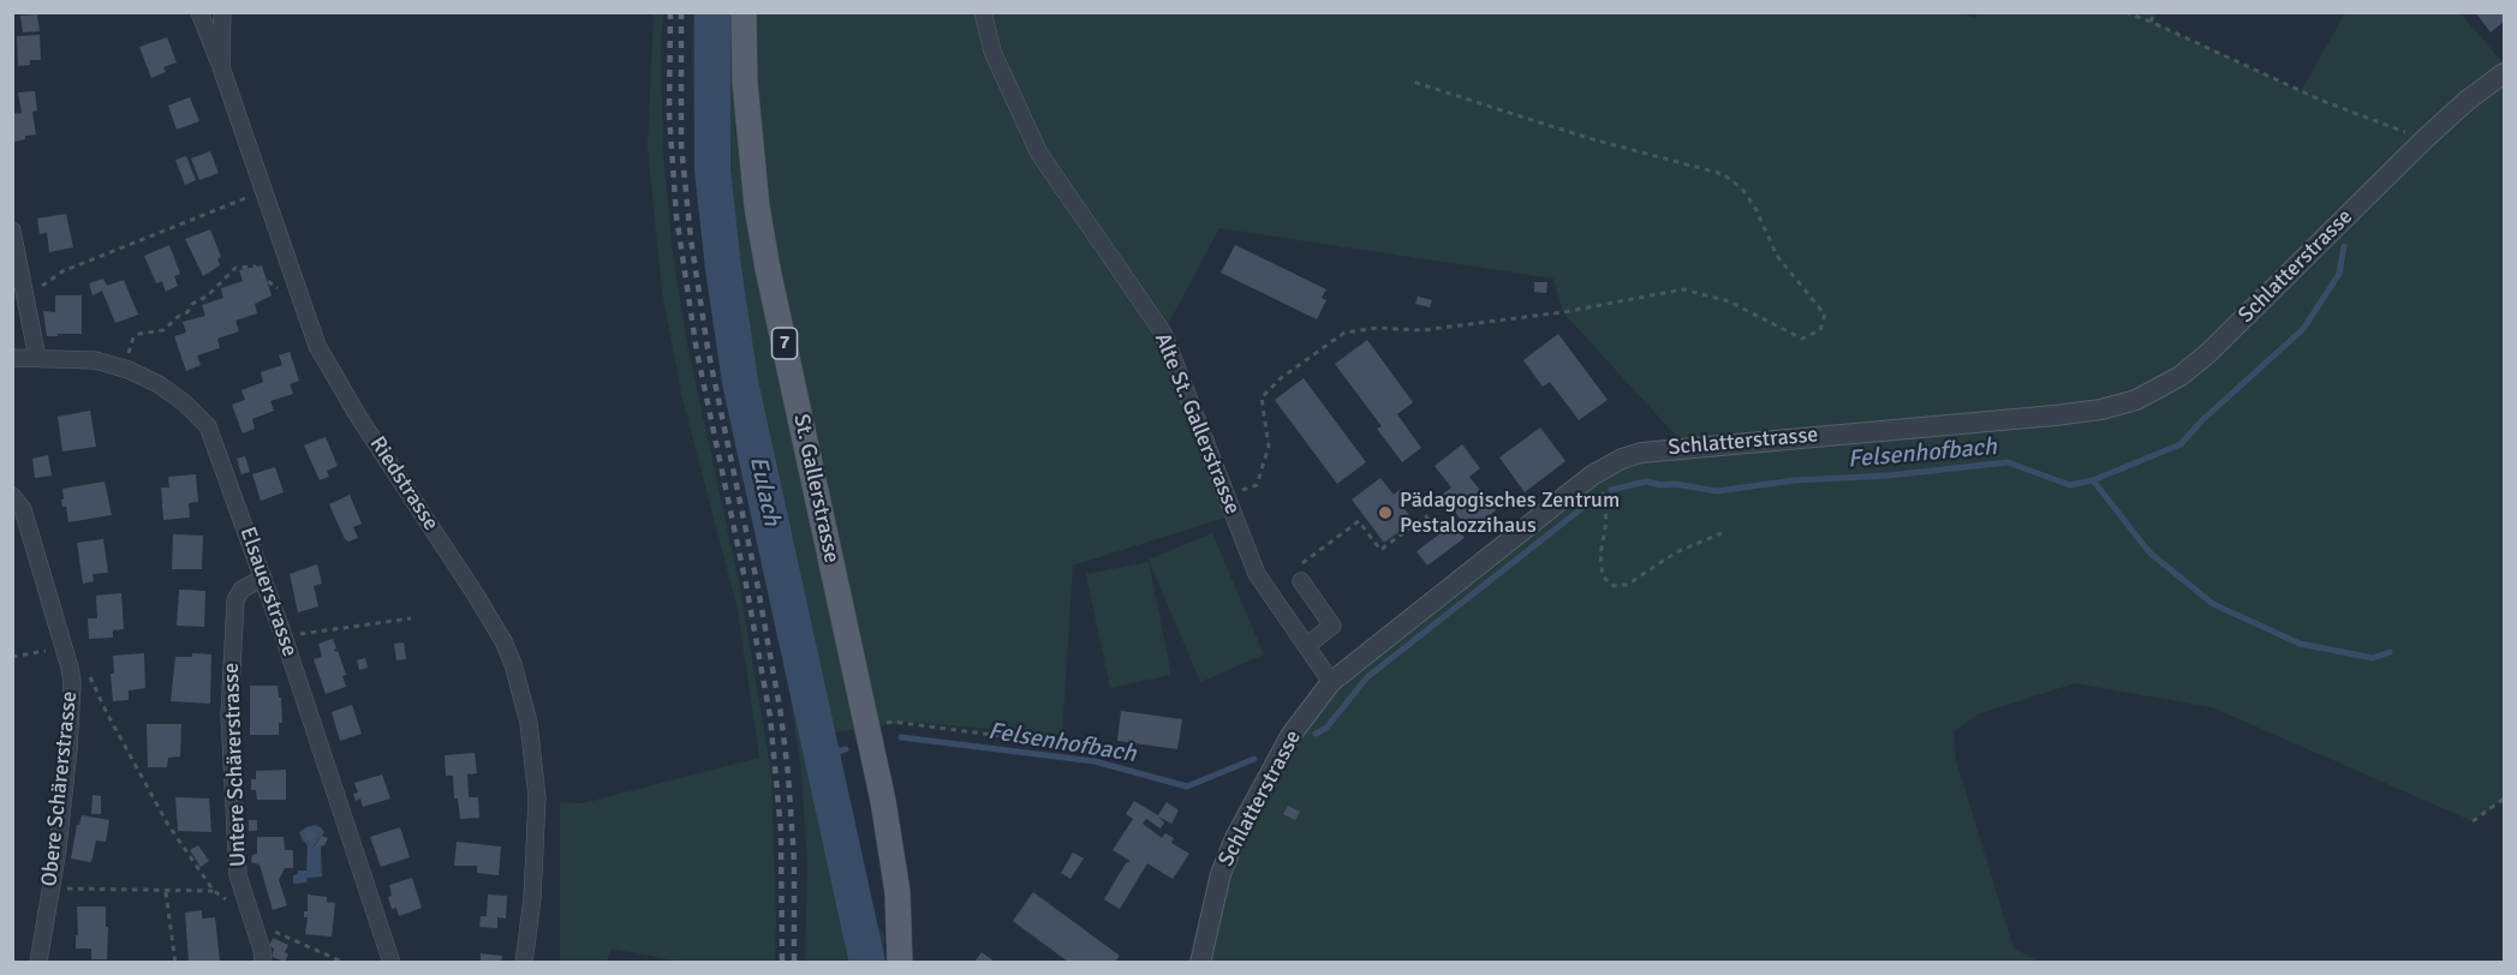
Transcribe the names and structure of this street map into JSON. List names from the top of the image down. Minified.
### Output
{"streets":{"main road":["7","St. Gallerstrasse"],"street":["Schlatterstrasse","Alte St. Gallerstrasse","Riedstrasse","Elsauerstrasse","Untere Schärerstrasse","Obere Schärerstrasse"]},"crossings":[["Schlatterstrasse","Alte St. Gallerstrasse"],["Elsauerstrasse","Untere Schärerstrasse"]],"water":["Felsenhofbach","Eulach"],"places":["Pädagogisches Zentrum Pestalozzihaus"]}
